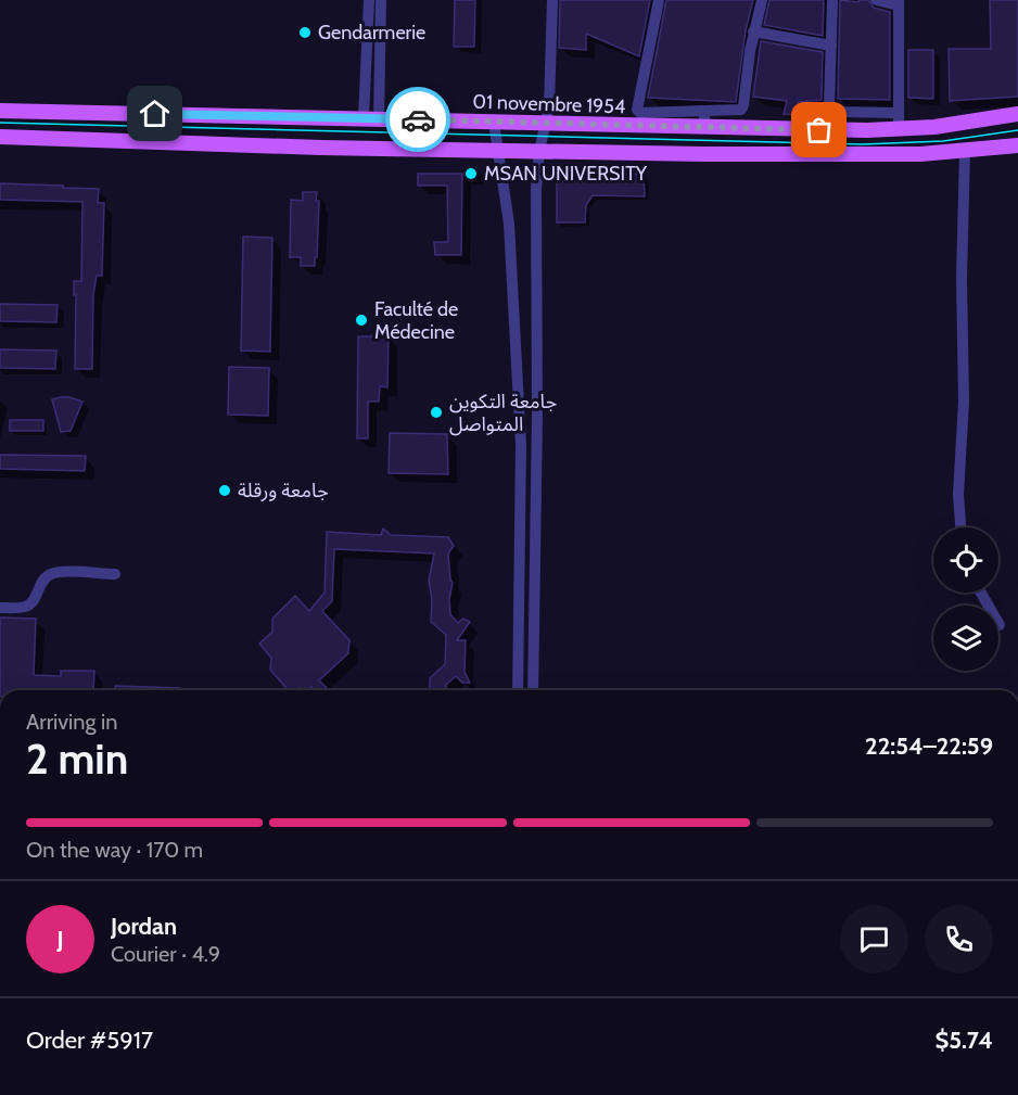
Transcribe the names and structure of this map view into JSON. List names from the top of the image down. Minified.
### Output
{"streets":{"main road":["01 novembre 1954"]},"places":["Gendarmerie","MSAN UNIVERSITY","Faculté de Médecine","جامعة التكوين المتواصل","جامعة ورقلة"],"page":{"heading":["2 min","Arriving in","22:54–22:59"],"panel":["Jordan","Courier · 4.9","Order #5917","$5.74"],"bar":"On the way · 170 m","round":"J"}}
